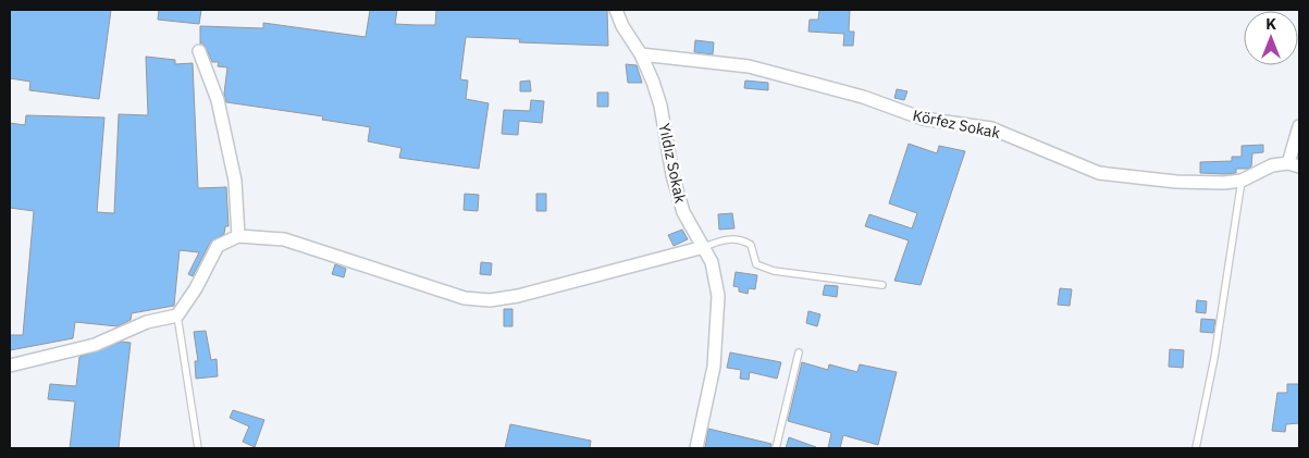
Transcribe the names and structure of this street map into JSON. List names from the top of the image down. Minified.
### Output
{"streets":{"street":["Körfez Sokak","Yıldız Sokak"]},"crossings":[["Körfez Sokak","Yıldız Sokak"]],"north":"top"}
